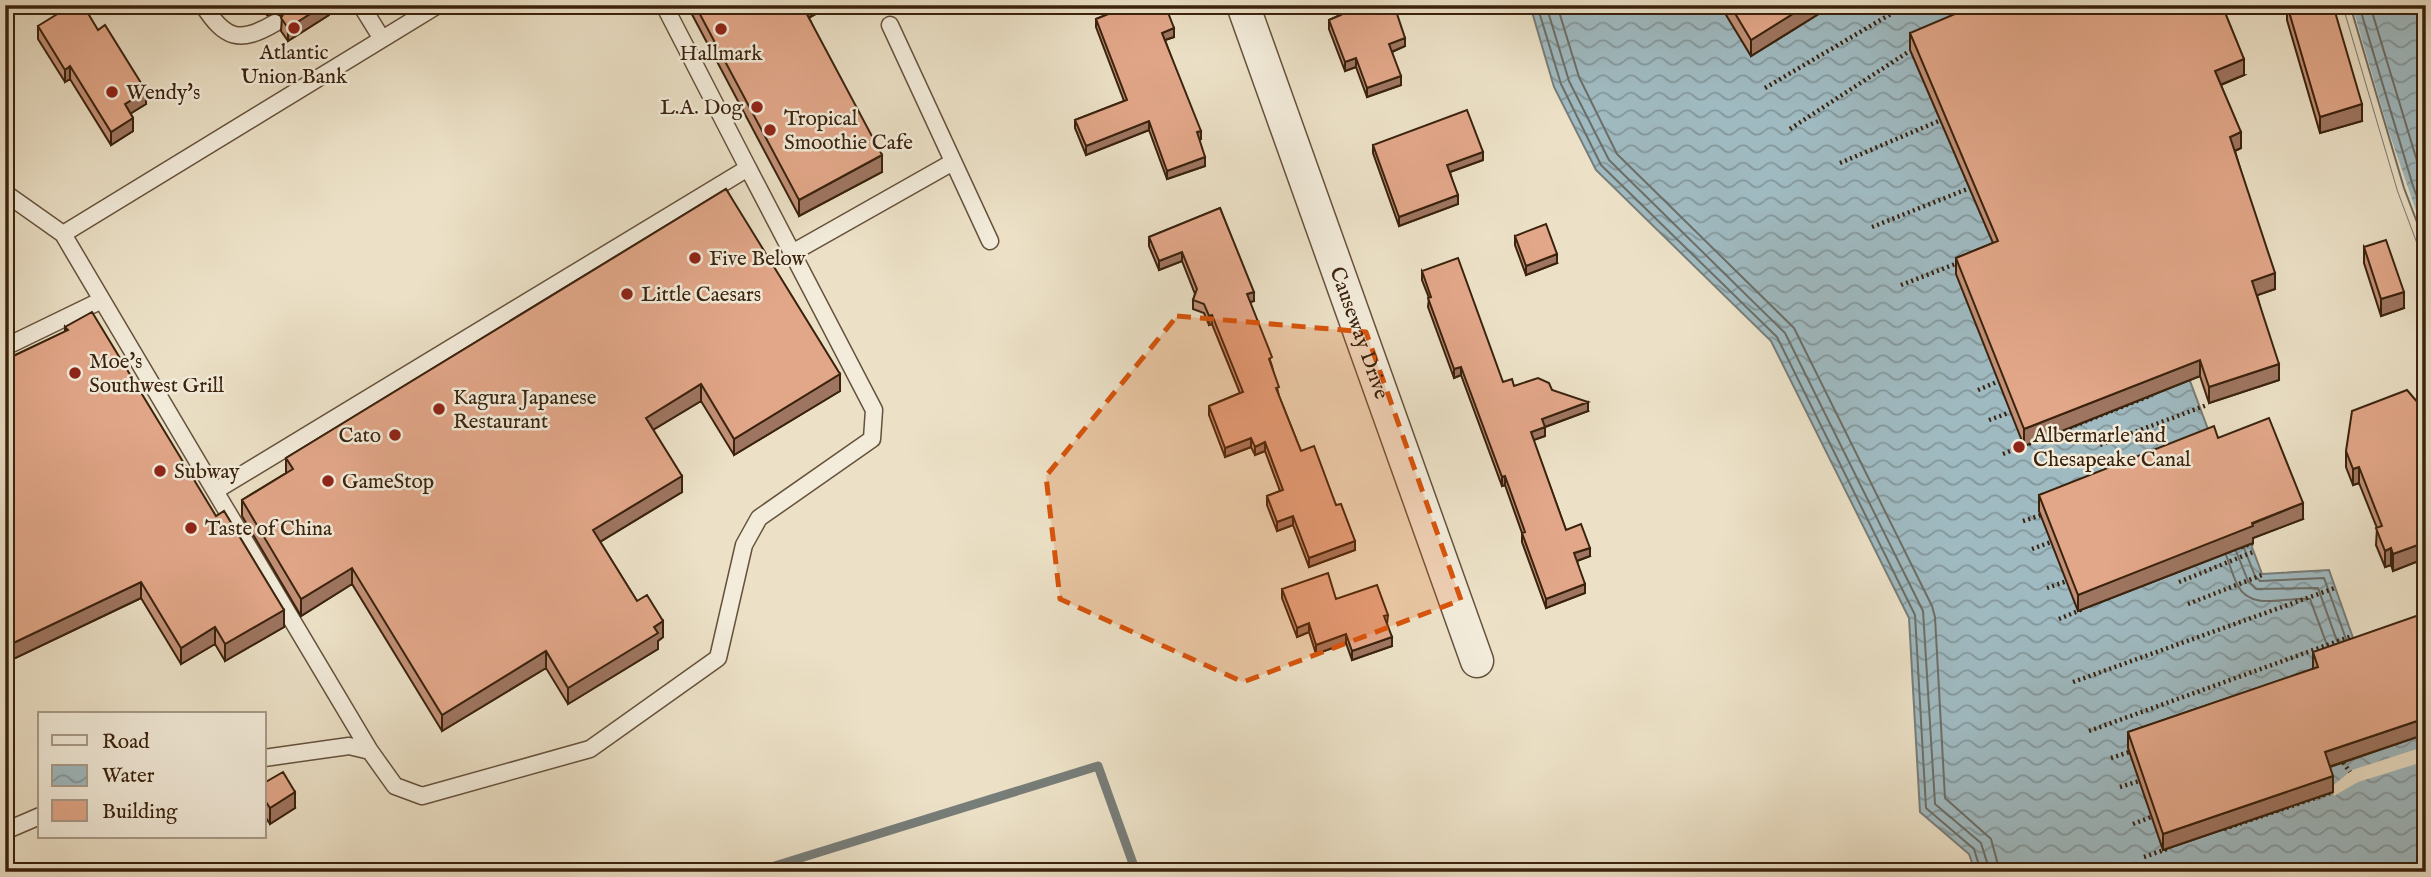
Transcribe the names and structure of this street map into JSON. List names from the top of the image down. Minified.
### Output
{"streets":{"street":["Causeway Drive"]},"places":["Atlantic Union Bank","Hallmark","Wendy's","L.A. Dog","Tropical Smoothie Cafe","Five Below","Little Caesars","Moe's Southwest Grill","Kagura Japanese Restaurant","Cato","Albermarle and Chesapeake Canal","Subway","GameStop","Taste of China"],"legend":["Road","Water","Building"]}
